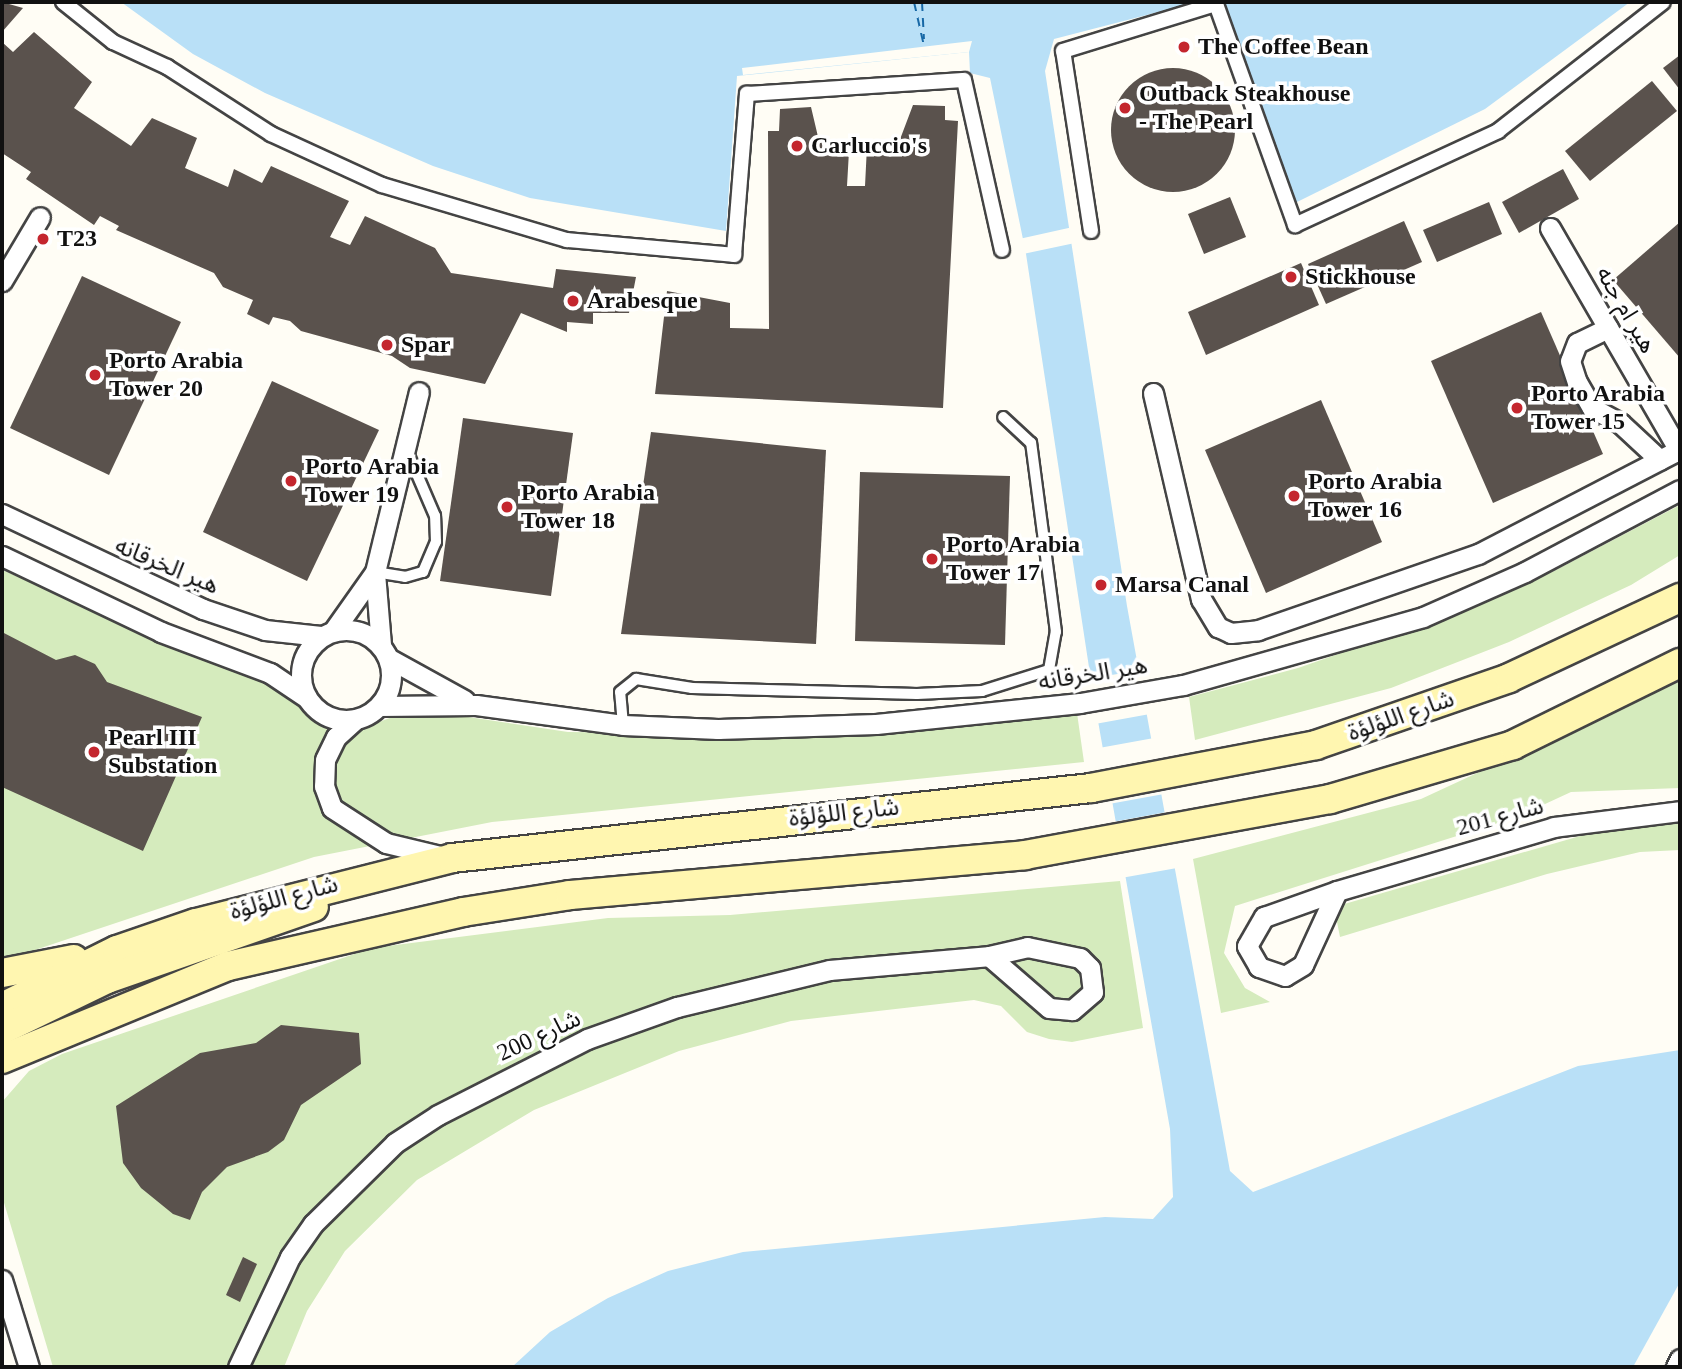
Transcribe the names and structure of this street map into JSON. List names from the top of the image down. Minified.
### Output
{"streets":{"main road":["شارع اللؤلؤة"],"street":["هير ام جنه","هير الخرقانه","شارع 201","شارع 200"]},"places":["The Coffee Bean","Outback Steakhouse - The Pearl","Carluccio's","T23","Stickhouse","Arabesque","Spar","Porto Arabia Tower 20","Porto Arabia Tower 15","Porto Arabia Tower 19","Porto Arabia Tower 16","Porto Arabia Tower 18","Porto Arabia Tower 17","Marsa Canal","Pearl III Substation"]}
